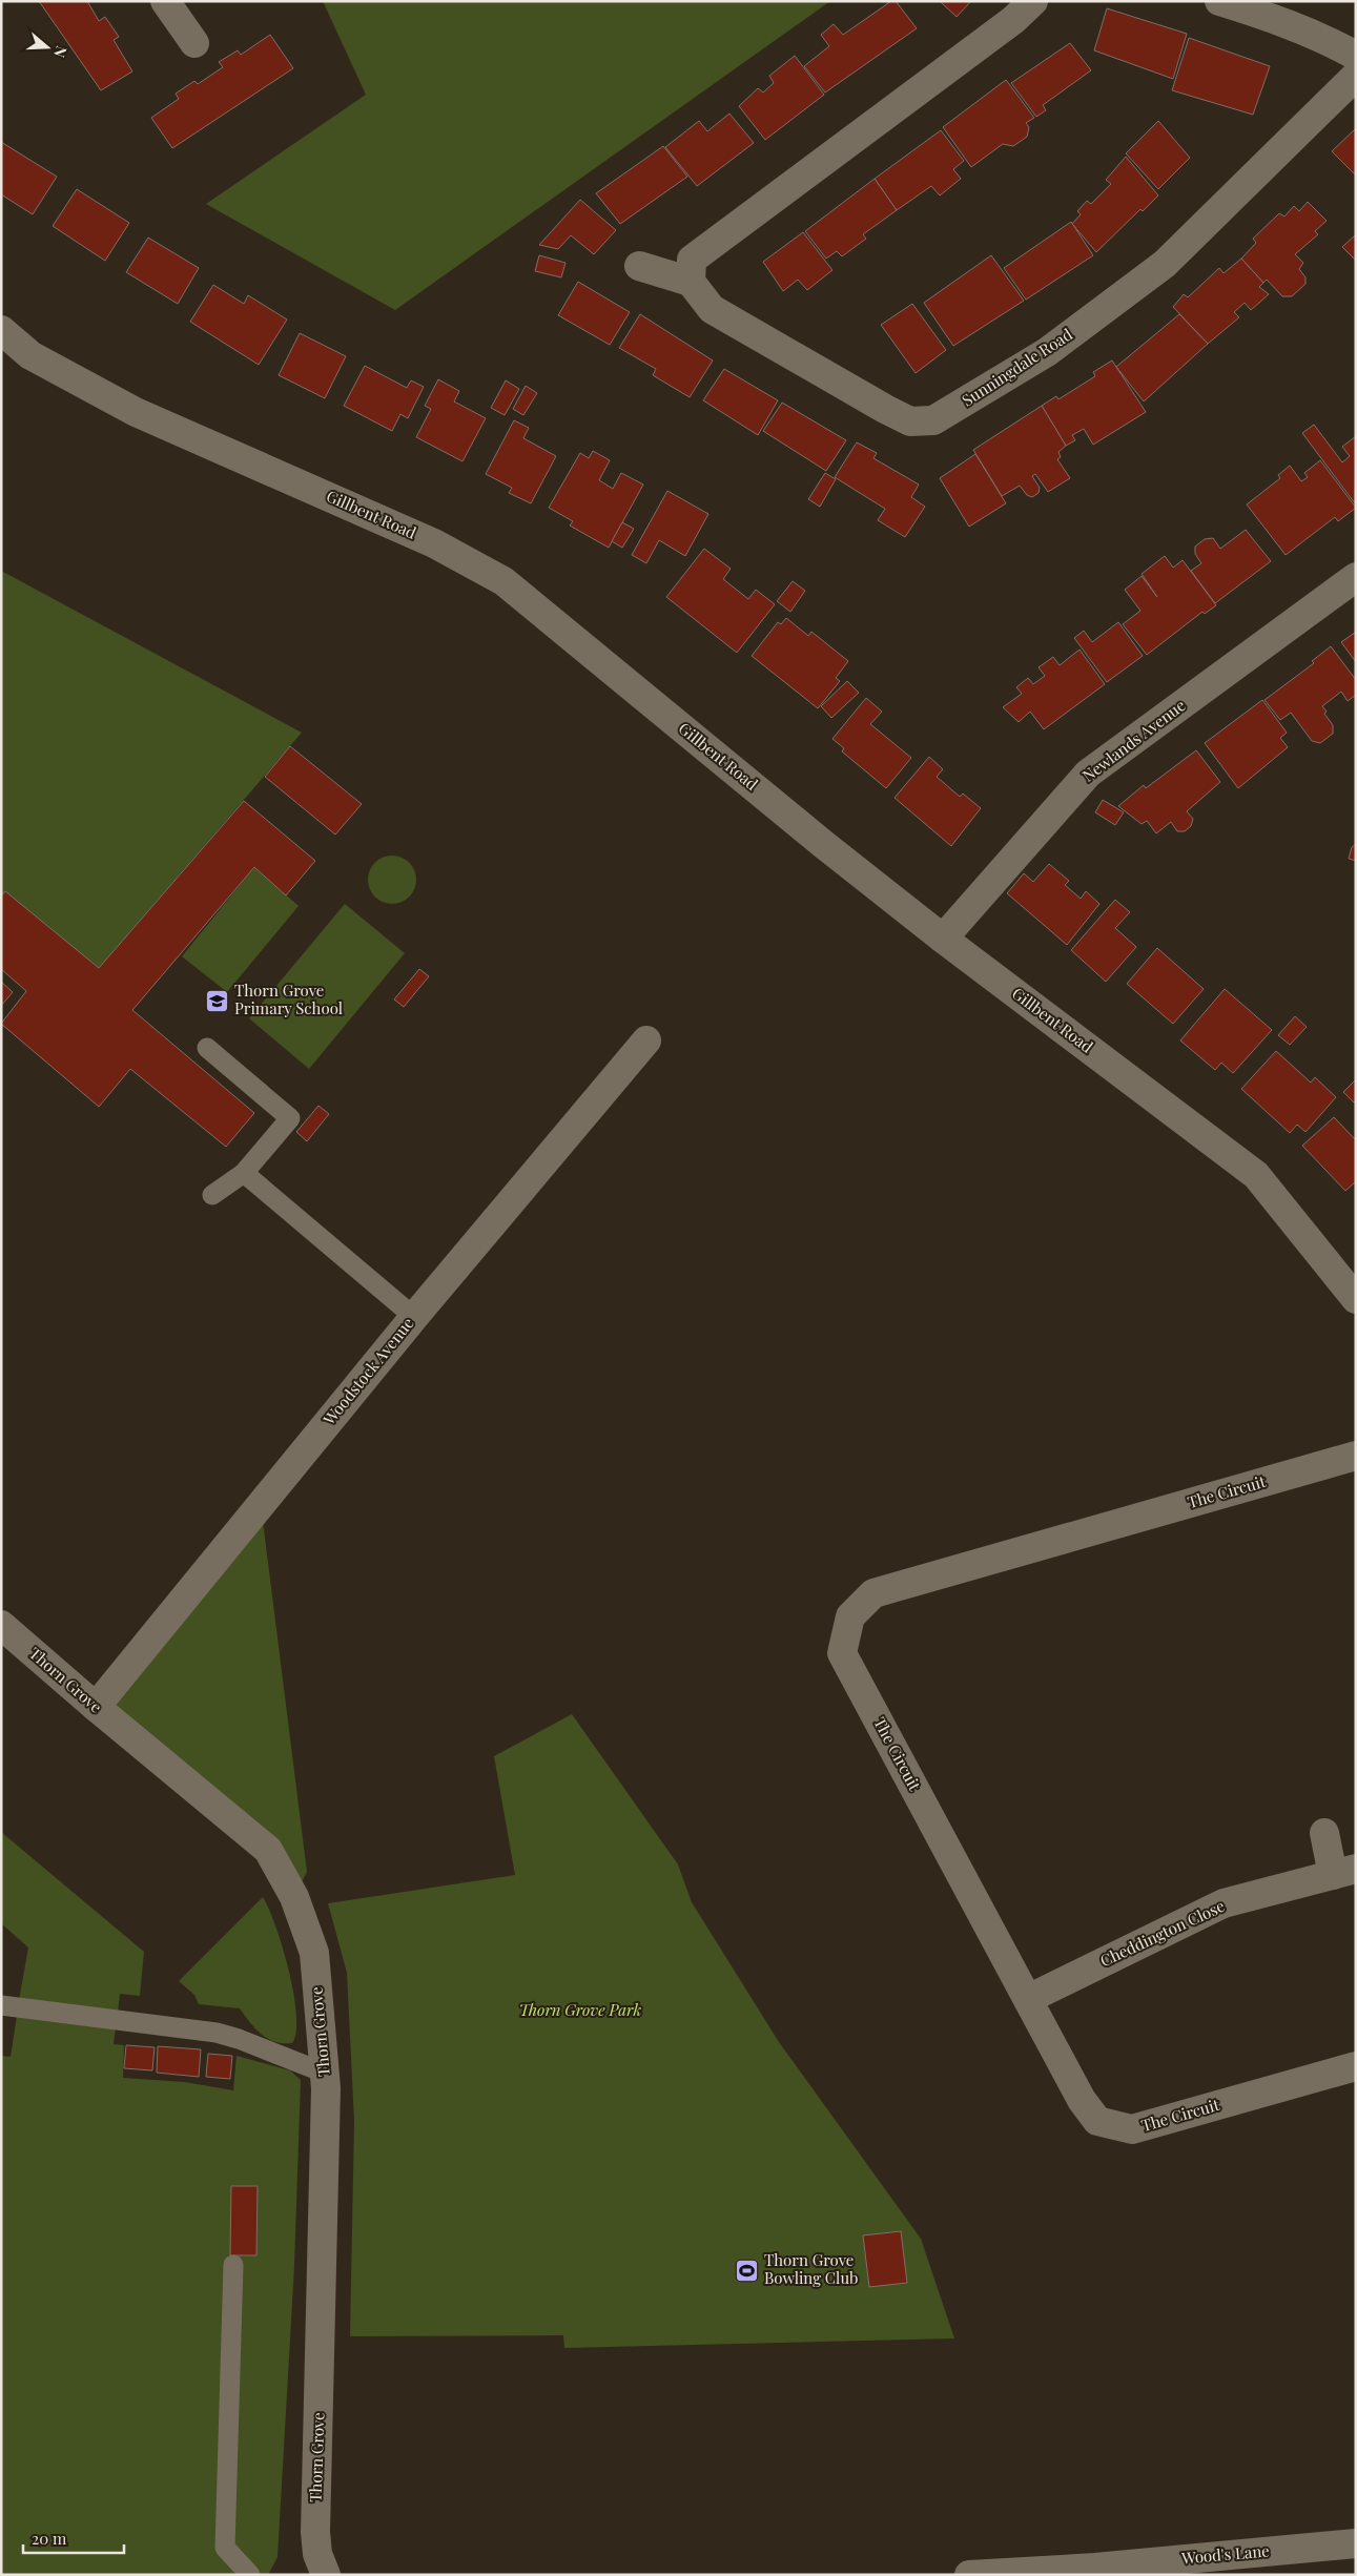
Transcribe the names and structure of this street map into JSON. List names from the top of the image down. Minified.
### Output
{"streets":{"street":["Sunningdale Road","Gillbent Road","Newlands Avenue","Woodstock Avenue","The Circuit","Thorn Grove","Cheddington Close","Wood's Lane"]},"crossings":[["Gillbent Road","Newlands Avenue"],["Woodstock Avenue","Thorn Grove"],["The Circuit","Cheddington Close"]],"parks":["Thorn Grove Park"],"places":{"school or university":["Thorn Grove Primary School"],"sports":["Thorn Grove Bowling Club"]},"scale_bar":"20 m","north":"right"}
